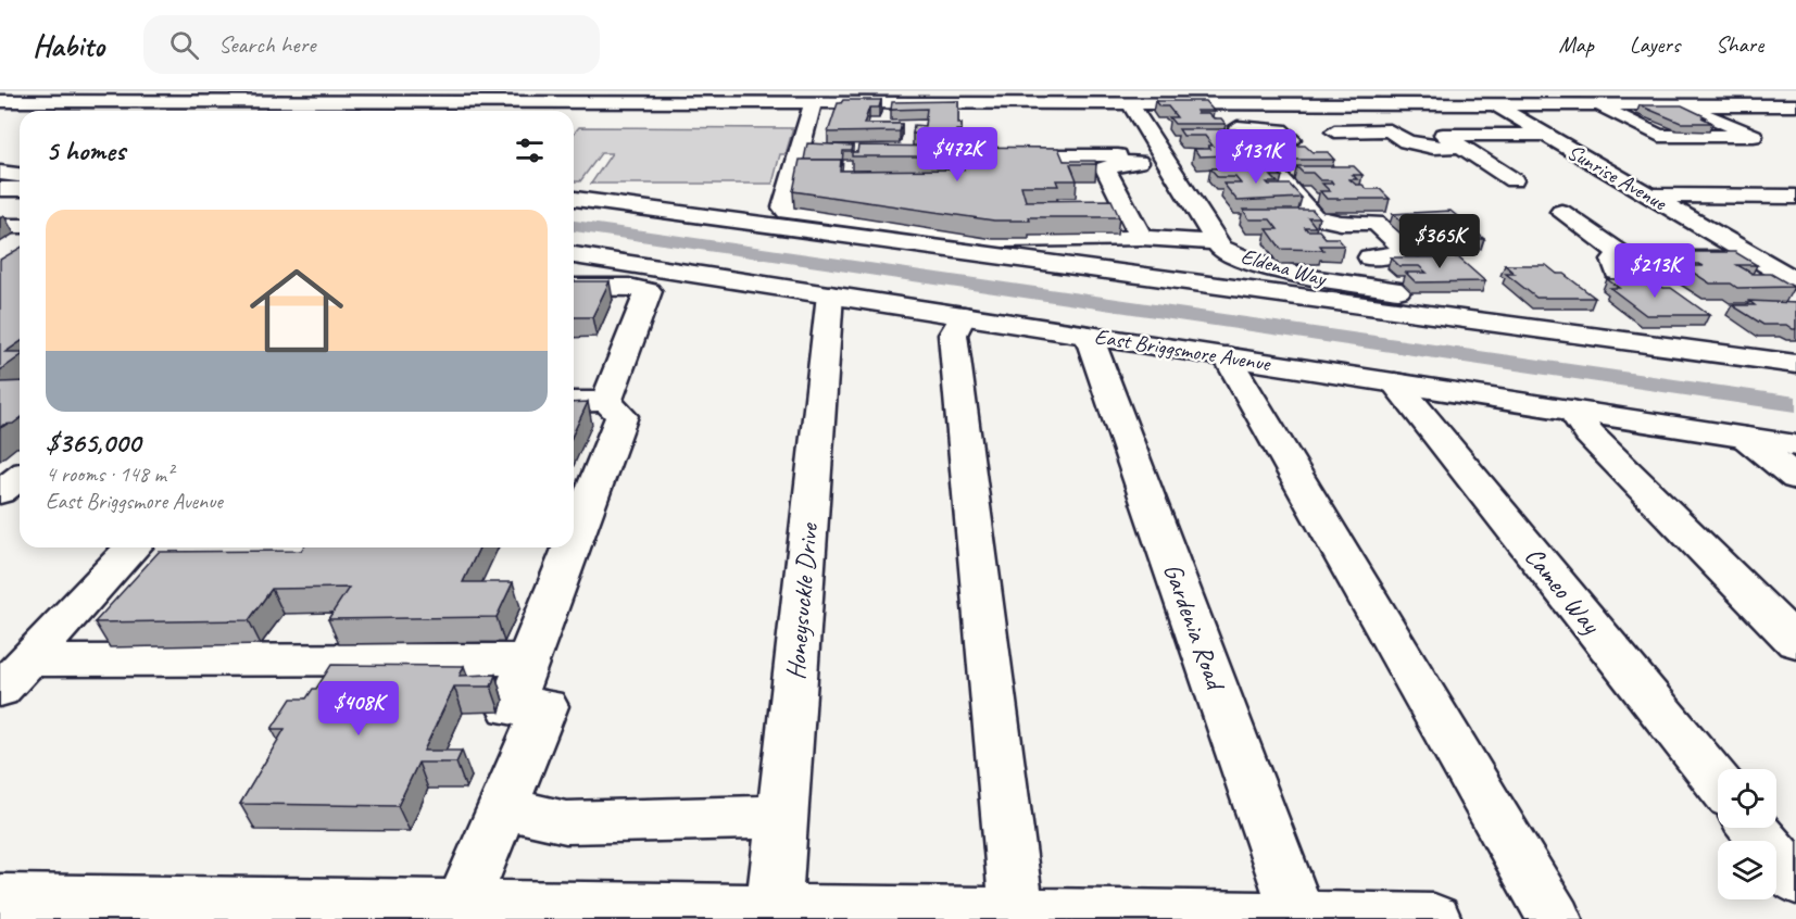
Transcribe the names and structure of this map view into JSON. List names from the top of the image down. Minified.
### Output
{"streets":{"street":["Sunrise Avenue","Eldena Way","East Briggsmore Avenue","Cameo Way","Honeysuckle Drive","Gardenia Road"]},"crossings":[["East Briggsmore Avenue","Cameo Way"],["East Briggsmore Avenue","Honeysuckle Drive"],["East Briggsmore Avenue","Gardenia Road"]],"page":{"header":"Habito","search":"Search here","nav":["Map","Layers","Share"],"heading":"5 homes","price":["$472K","$131K","$365K","$213K","$408K"],"list":[{"name":"$365,000","note":"4 rooms · 148 m² · East Briggsmore Avenue"}]}}
